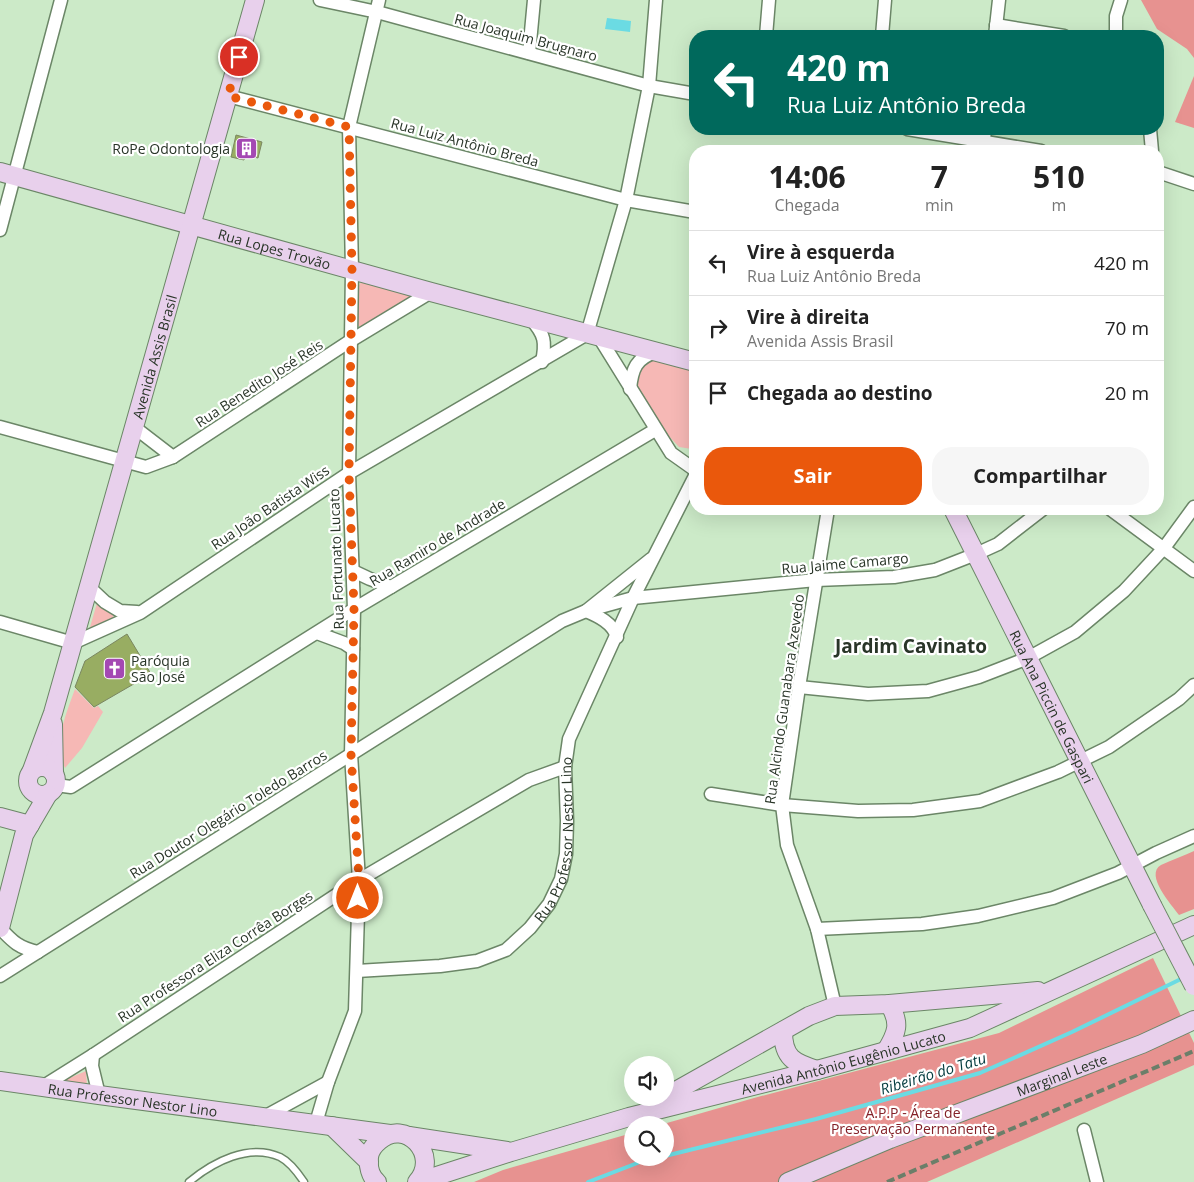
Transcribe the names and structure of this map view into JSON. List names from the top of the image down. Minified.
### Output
{"streets":{"main road":["Rua Lopes Trovão","Avenida Assis Brasil","Rua Ana Piccin de Gaspari","Rua Professor Nestor Lino","Avenida Antônio Eugênio Lucato","Marginal Leste"],"street":["Rua Joaquim Brugnaro","Rua Luiz Antônio Breda","Rua Benedito José Reis","Rua João Batista Wiss","Rua Ramiro de Andrade","Rua Fortunato Lucato","Rua Jaime Camargo","Rua Alcindo Guanabara Azevedo","Rua Doutor Olegário Toledo Barros","Rua Professora Eliza Corrêa Borges"]},"crossings":[["Rua Joaquim Brugnaro","Rua Fortunato Lucato"],["Rua Luiz Antônio Breda","Avenida Assis Brasil"],["Rua Luiz Antônio Breda","Rua Fortunato Lucato"],["Rua Lopes Trovão","Avenida Assis Brasil"],["Rua Lopes Trovão","Rua Benedito José Reis"],["Rua Lopes Trovão","Rua João Batista Wiss"],["Rua Lopes Trovão","Rua Fortunato Lucato"],["Avenida Assis Brasil","Rua Benedito José Reis"],["Avenida Assis Brasil","Rua João Batista Wiss"],["Avenida Assis Brasil","Rua Ramiro de Andrade"],["Rua Benedito José Reis","Rua Fortunato Lucato"],["Rua João Batista Wiss","Rua Fortunato Lucato"],["Rua Ramiro de Andrade","Rua Fortunato Lucato"],["Rua Fortunato Lucato","Rua Doutor Olegário Toledo Barros"],["Rua Fortunato Lucato","Rua Professor Nestor Lino"],["Rua Fortunato Lucato","Rua Professora Eliza Corrêa Borges"],["Rua Jaime Camargo","Rua Alcindo Guanabara Azevedo"],["Rua Jaime Camargo","Rua Ana Piccin de Gaspari"],["Rua Jaime Camargo","Rua Doutor Olegário Toledo Barros"],["Rua Jaime Camargo","Rua Professor Nestor Lino"],["Rua Alcindo Guanabara Azevedo","Avenida Antônio Eugênio Lucato"],["Rua Doutor Olegário Toledo Barros","Rua Professor Nestor Lino"],["Rua Professor Nestor Lino","Rua Professora Eliza Corrêa Borges"],["Rua Professor Nestor Lino","Avenida Antônio Eugênio Lucato"]],"districts":["Jardim Cavinato"],"water":["Ribeirão do Tatu"],"parks":["A.P.P - Área de Preservação Permanente"],"places":{"building":["RoPe Odontologia"],"church":["Paróquia São José"]},"page":{"turn":["420 m","Rua Luiz Antônio Breda"],"eta":["14:06","Chegada","7","min","510","m"],"list":[{"name":"Vire à esquerda","note":"Rua Luiz Antônio Breda","value":"420 m"},{"name":"Vire à direita","note":"Avenida Assis Brasil","value":"70 m"},{"name":"Chegada ao destino","value":"20 m"}],"buttons":["Sair","Compartilhar"]}}
